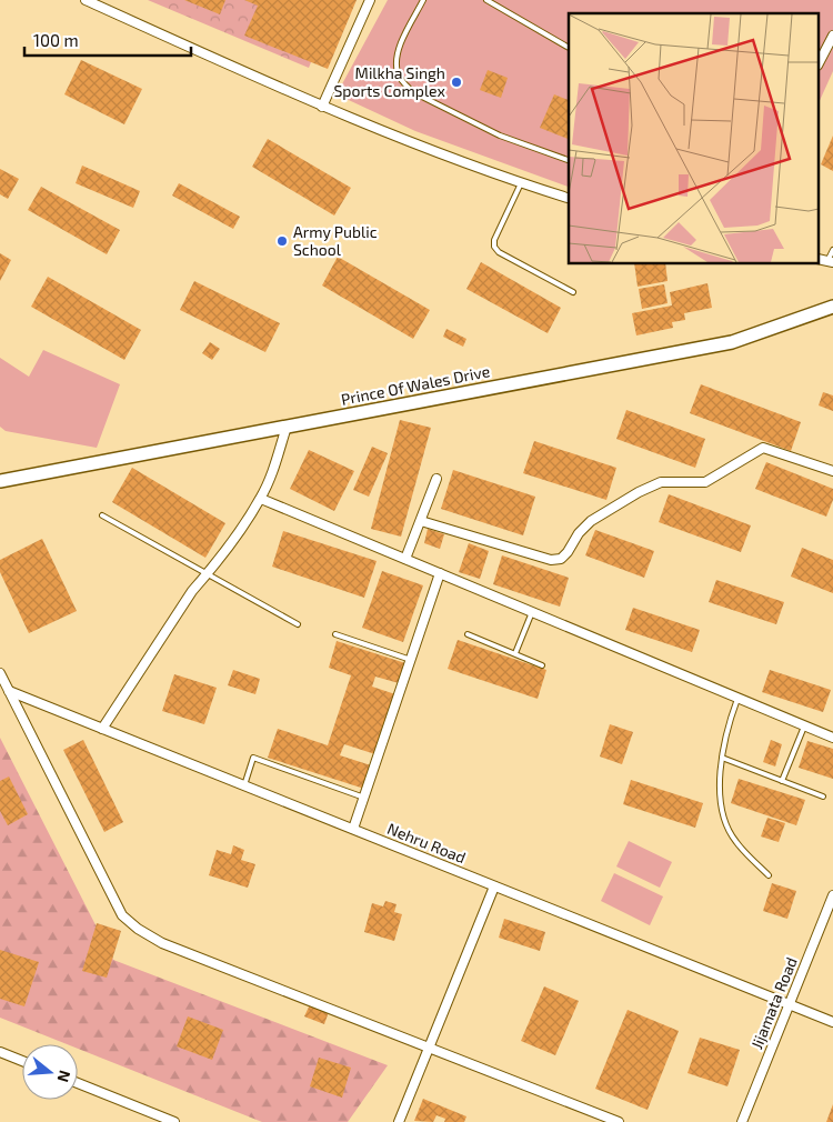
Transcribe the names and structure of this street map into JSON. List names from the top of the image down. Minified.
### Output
{"streets":{"main road":["Prince Of Wales Drive"],"street":["Nehru Road","Jijamata Road"]},"crossings":[["Nehru Road","Jijamata Road"]],"places":["Milkha Singh Sports Complex","Army Public School"],"scale_bar":"100 m","north":"right"}
